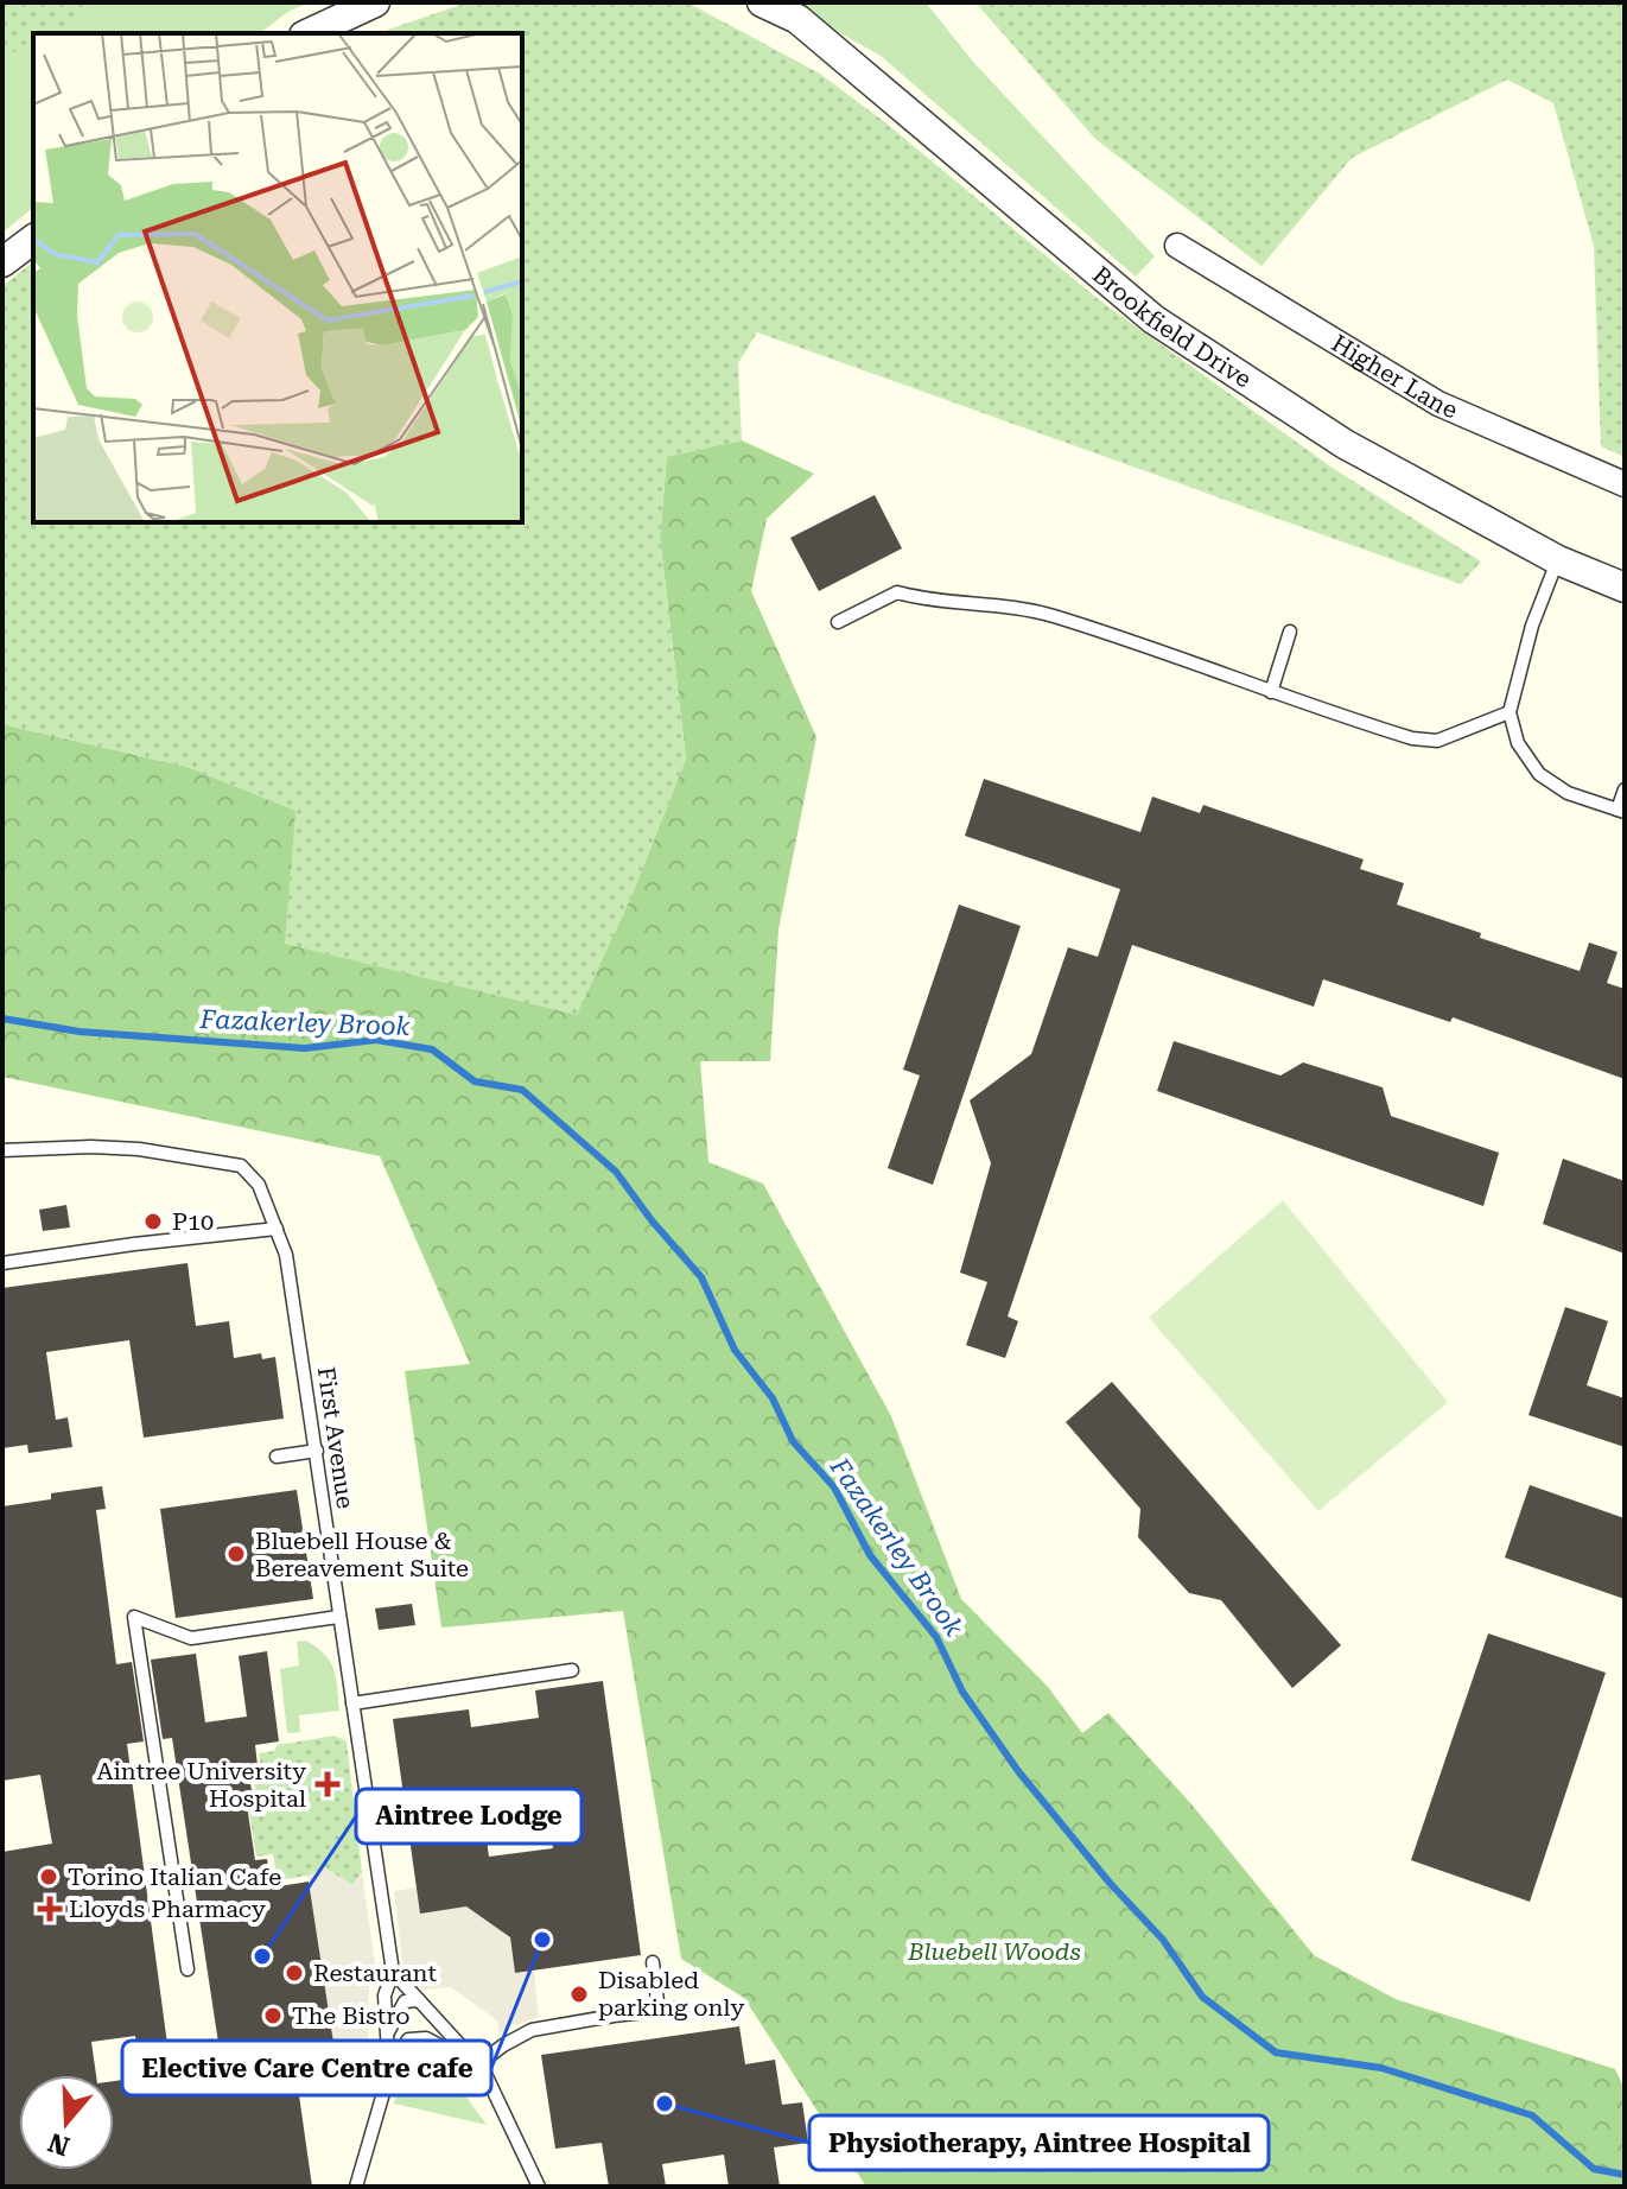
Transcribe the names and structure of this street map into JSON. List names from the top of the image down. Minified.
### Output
{"streets":{"street":["Brookfield Drive","Higher Lane"],"lane":["First Avenue"]},"water":["Fazakerley Brook"],"parks":["Bluebell Woods"],"places":{"other":["P10","Bluebell House & Bereavement Suite","Torino Italian Cafe","Elective Care Centre cafe","Aintree Lodge","Restaurant","Disabled parking only","The Bistro","Physiotherapy, Aintree Hospital"],"health":["Aintree University Hospital","Lloyds Pharmacy"]},"north":"bottom"}
